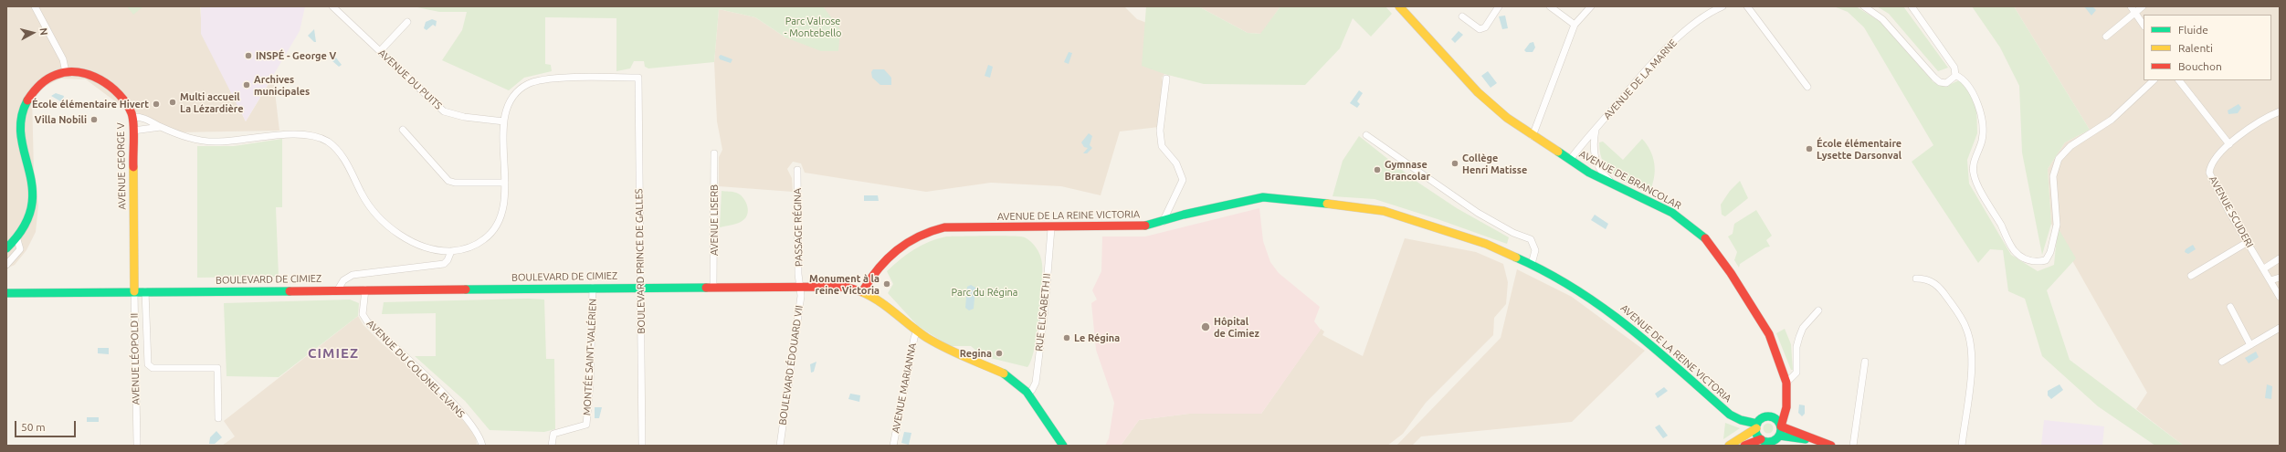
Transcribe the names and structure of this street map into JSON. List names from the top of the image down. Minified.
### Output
{"streets":{"street":["AVENUE DU PUITS","AVENUE DE LA MARNE","AVENUE GEORGE V","AVENUE DE BRANCOLAR","AVENUE SCUDERI","AVENUE DE LA REINE VICTORIA","AVENUE LISERB","PASSAGE RÉGINA","BOULEVARD PRINCE DE GALLES","BOULEVARD DE CIMIEZ","RUE ELISABETH II","MONTÉE SAINT-VALÉRIEN","AVENUE LÉOPOLD II","BOULEVARD ÉDOUARD VII","AVENUE DU COLONEL EVANS","AVENUE MARIANNA"]},"crossings":[["AVENUE DU PUITS","BOULEVARD PRINCE DE GALLES"],["AVENUE DE LA MARNE","AVENUE DE BRANCOLAR"],["AVENUE GEORGE V","BOULEVARD DE CIMIEZ"],["AVENUE GEORGE V","AVENUE LÉOPOLD II"],["AVENUE DE BRANCOLAR","AVENUE DE LA REINE VICTORIA"],["AVENUE DE LA REINE VICTORIA","BOULEVARD DE CIMIEZ"],["AVENUE DE LA REINE VICTORIA","RUE ELISABETH II"],["AVENUE LISERB","BOULEVARD DE CIMIEZ"],["PASSAGE RÉGINA","BOULEVARD DE CIMIEZ"],["PASSAGE RÉGINA","BOULEVARD ÉDOUARD VII"],["BOULEVARD PRINCE DE GALLES","BOULEVARD DE CIMIEZ"],["BOULEVARD DE CIMIEZ","RUE ELISABETH II"],["BOULEVARD DE CIMIEZ","MONTÉE SAINT-VALÉRIEN"],["BOULEVARD DE CIMIEZ","AVENUE LÉOPOLD II"],["BOULEVARD DE CIMIEZ","BOULEVARD ÉDOUARD VII"],["BOULEVARD DE CIMIEZ","AVENUE DU COLONEL EVANS"],["BOULEVARD DE CIMIEZ","AVENUE MARIANNA"]],"districts":["CIMIEZ"],"parks":["Parc Valrose - Montebello","Parc du Régina"],"places":["INSPÉ - George V","Archives municipales","Multi accueil La Lézardière","École élémentaire Hivert","Villa Nobili","École élémentaire Lysette Darsonval","Collège Henri Matisse","Gymnase Brancolar","Monument à la reine Victoria","Hôpital de Cimiez","Le Régina","Regina"],"legend":["Fluide","Ralenti","Bouchon"],"scale_bar":"50 m","north":"right"}
